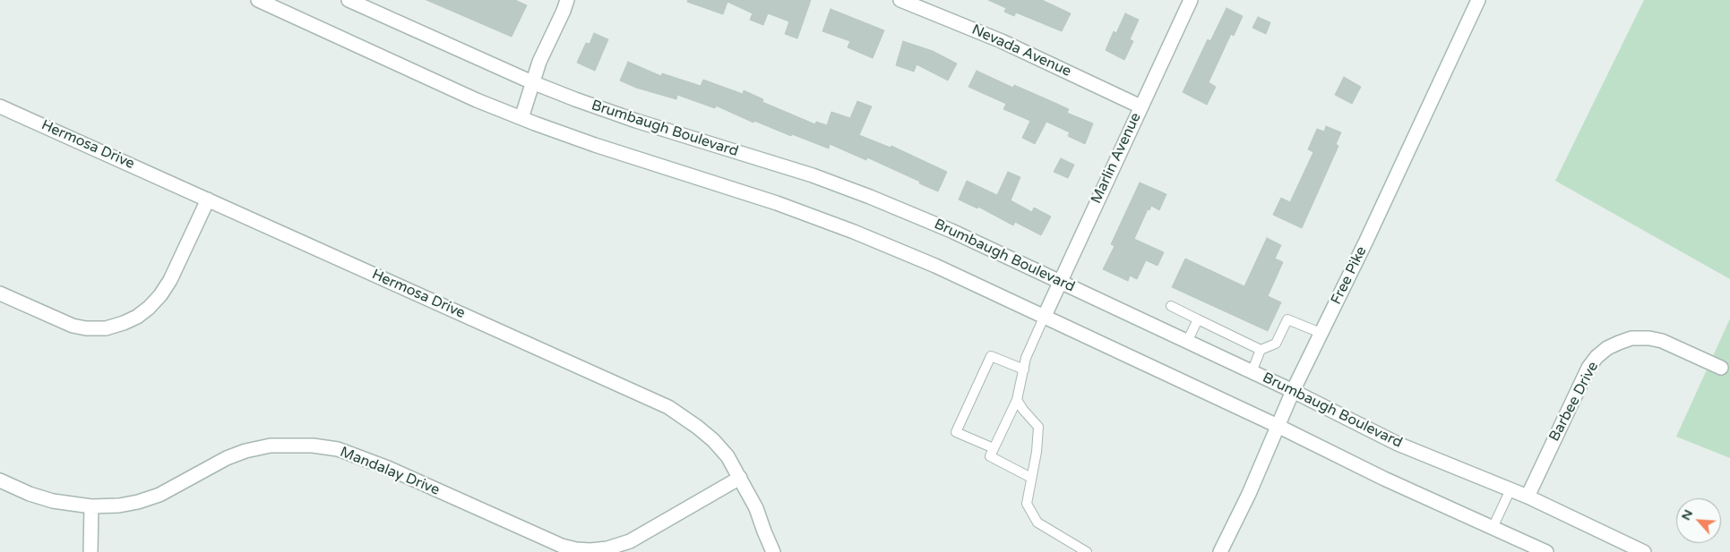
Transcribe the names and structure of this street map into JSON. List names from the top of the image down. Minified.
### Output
{"streets":{"street":["Nevada Avenue","Brumbaugh Boulevard","Hermosa Drive","Marlin Avenue","Free Pike","Barbee Drive","Mandalay Drive"]},"crossings":[["Nevada Avenue","Marlin Avenue"],["Brumbaugh Boulevard","Marlin Avenue"],["Brumbaugh Boulevard","Free Pike"],["Brumbaugh Boulevard","Barbee Drive"],["Hermosa Drive","Mandalay Drive"]],"north":"top left"}
